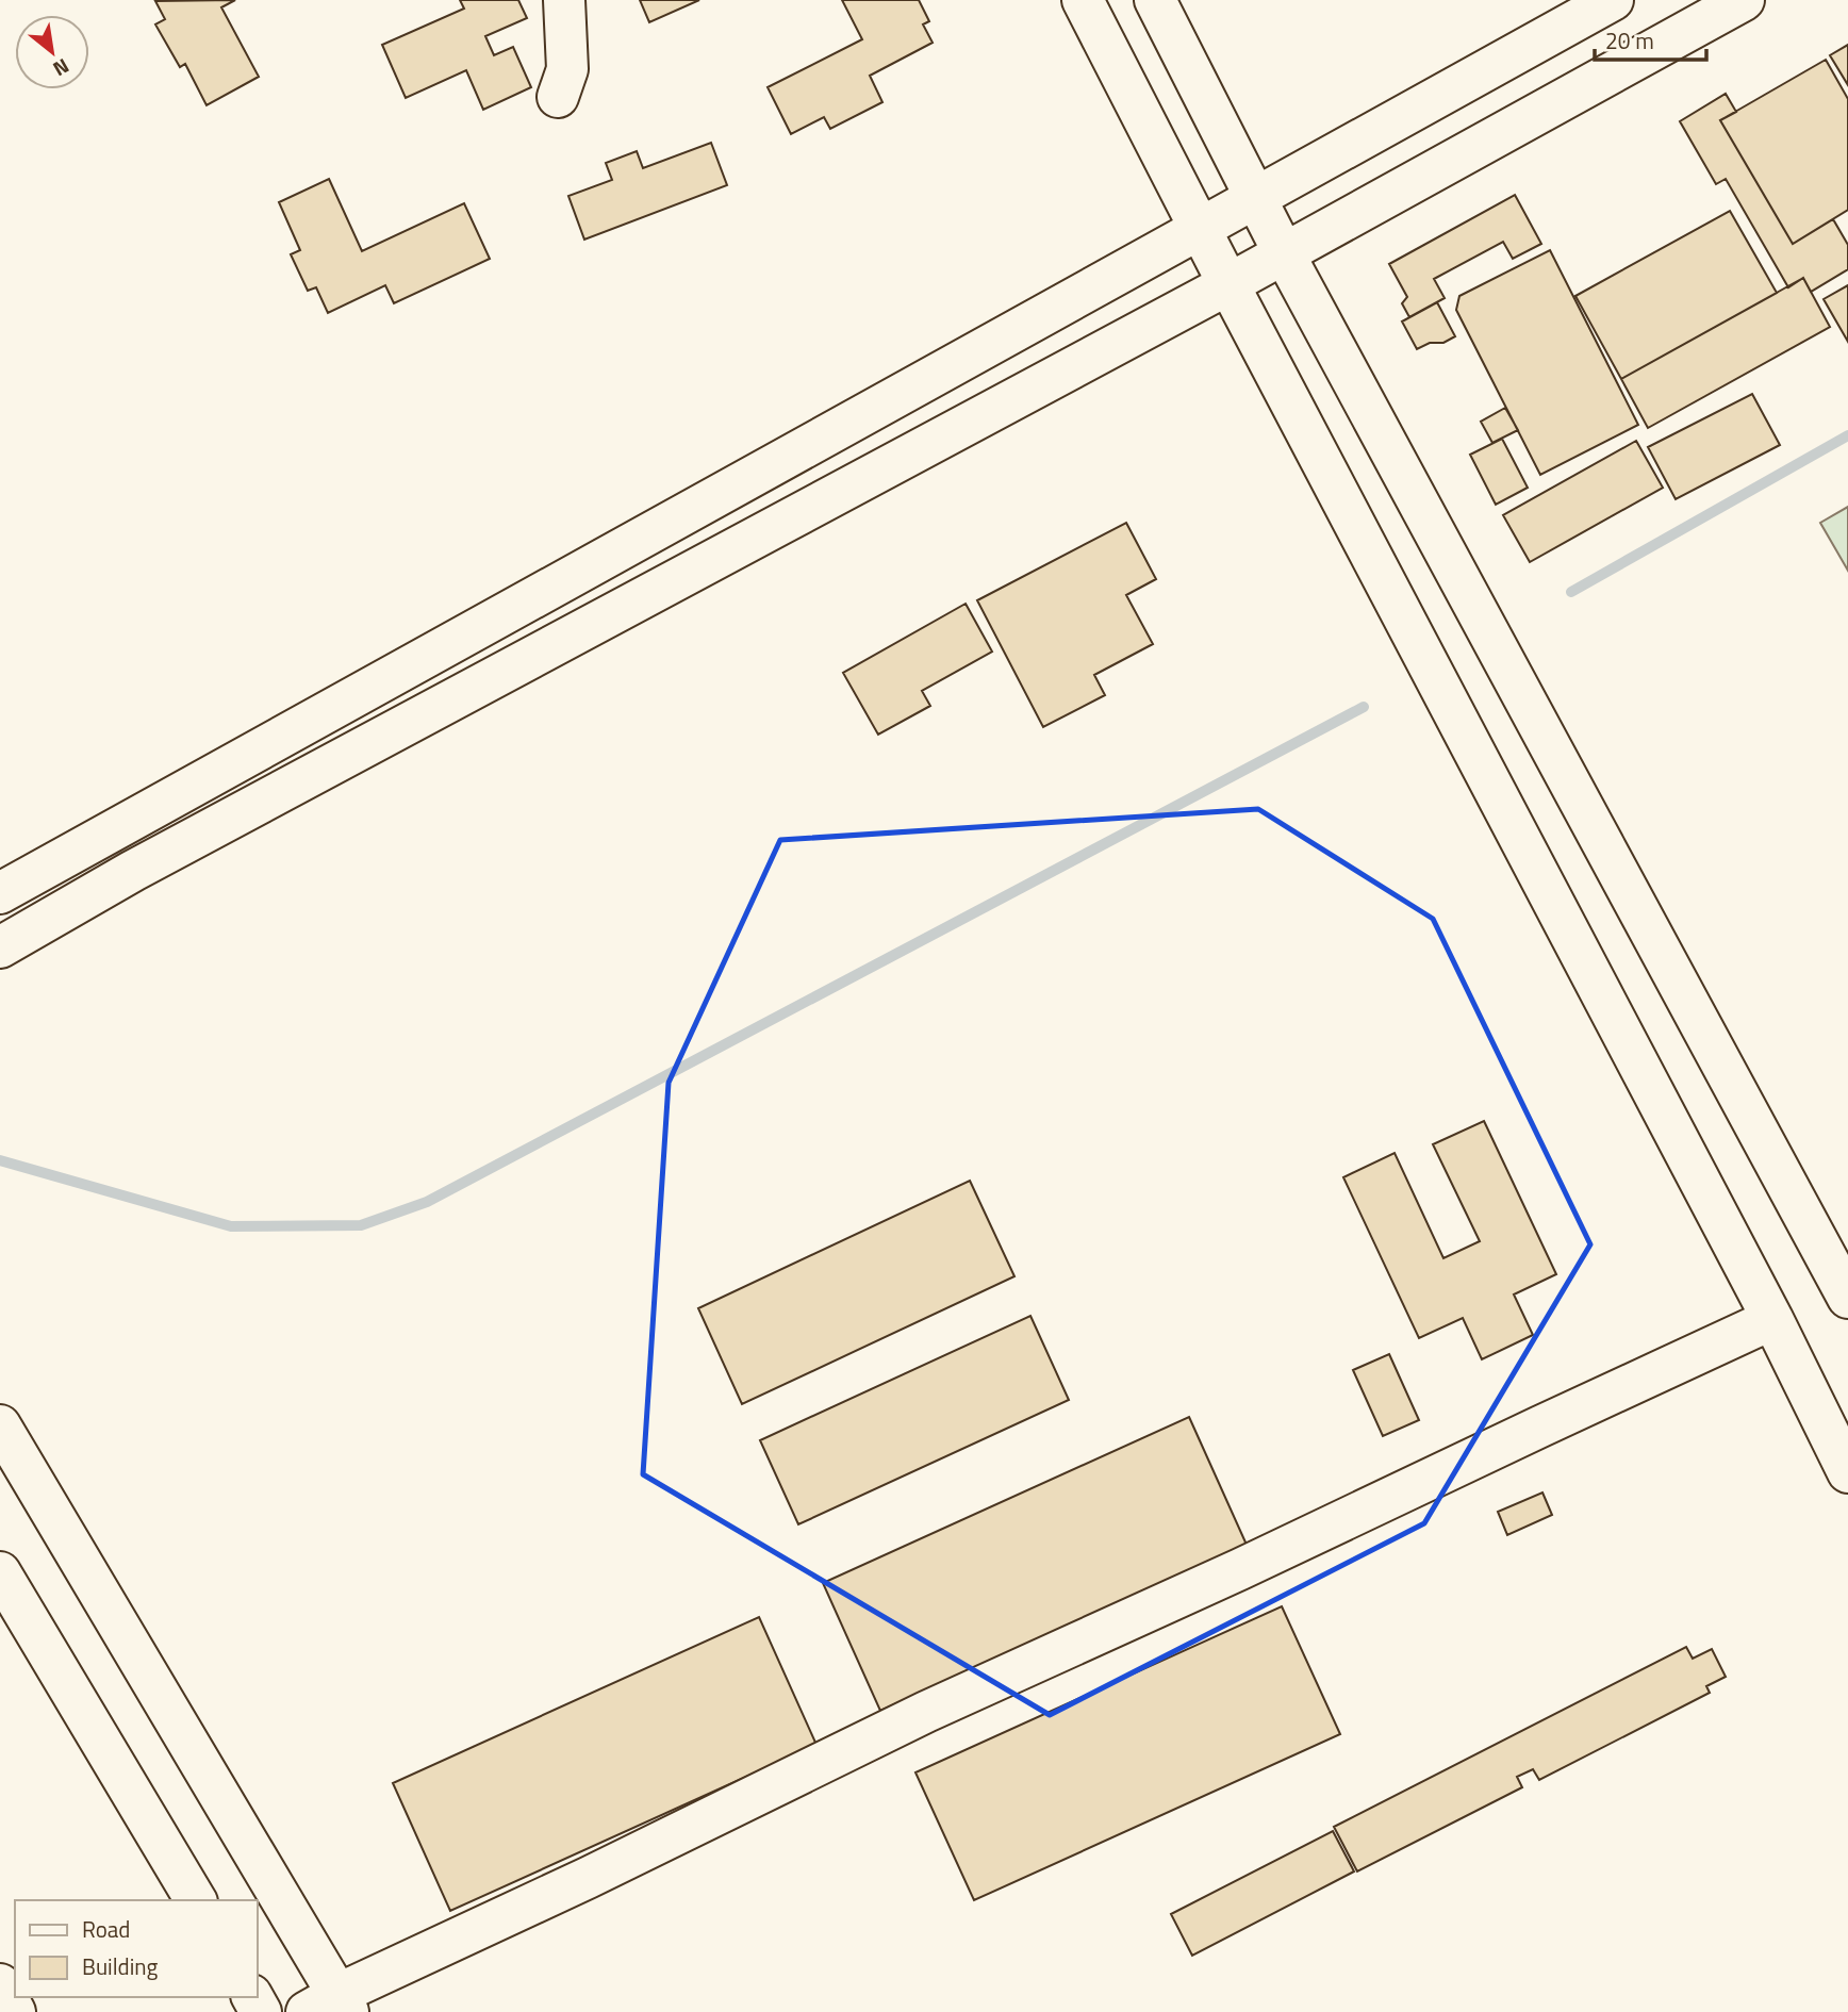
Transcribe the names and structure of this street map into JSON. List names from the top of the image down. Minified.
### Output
{"legend":["Road","Building"],"scale_bar":"20 m","north":"bottom right"}
